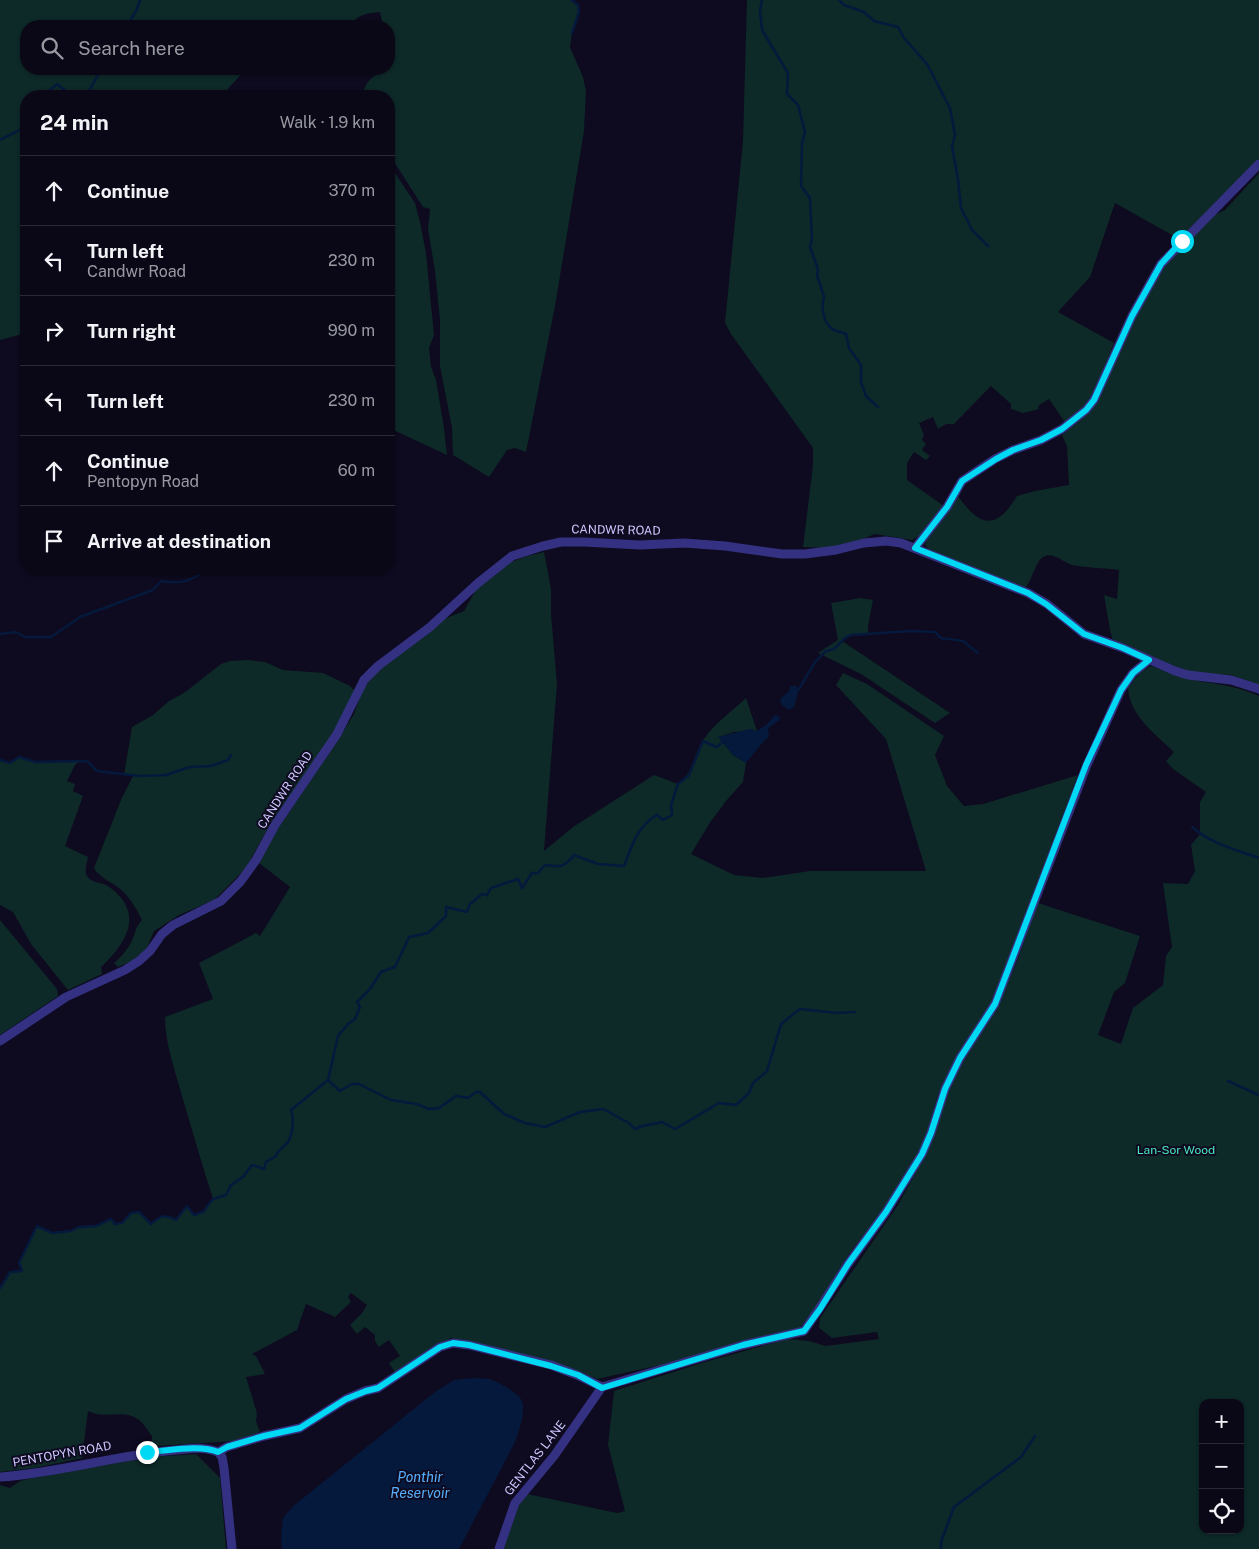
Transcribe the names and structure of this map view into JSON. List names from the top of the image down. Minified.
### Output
{"streets":{"street":["CANDWR ROAD","PENTOPYN ROAD","GENTLAS LANE"]},"water":["Ponthir Reservoir"],"parks":["Lan-Sor Wood"],"page":{"search":"Search here","heading":["24 min","Walk · 1.9 km"],"list":[["Continue","370 m"],["Turn left","Candwr Road","230 m"],["Turn right","990 m"],["Turn left","230 m"],["Continue","Pentopyn Road","60 m"],"Arrive at destination"],"map_buttons":["+","−"]}}
